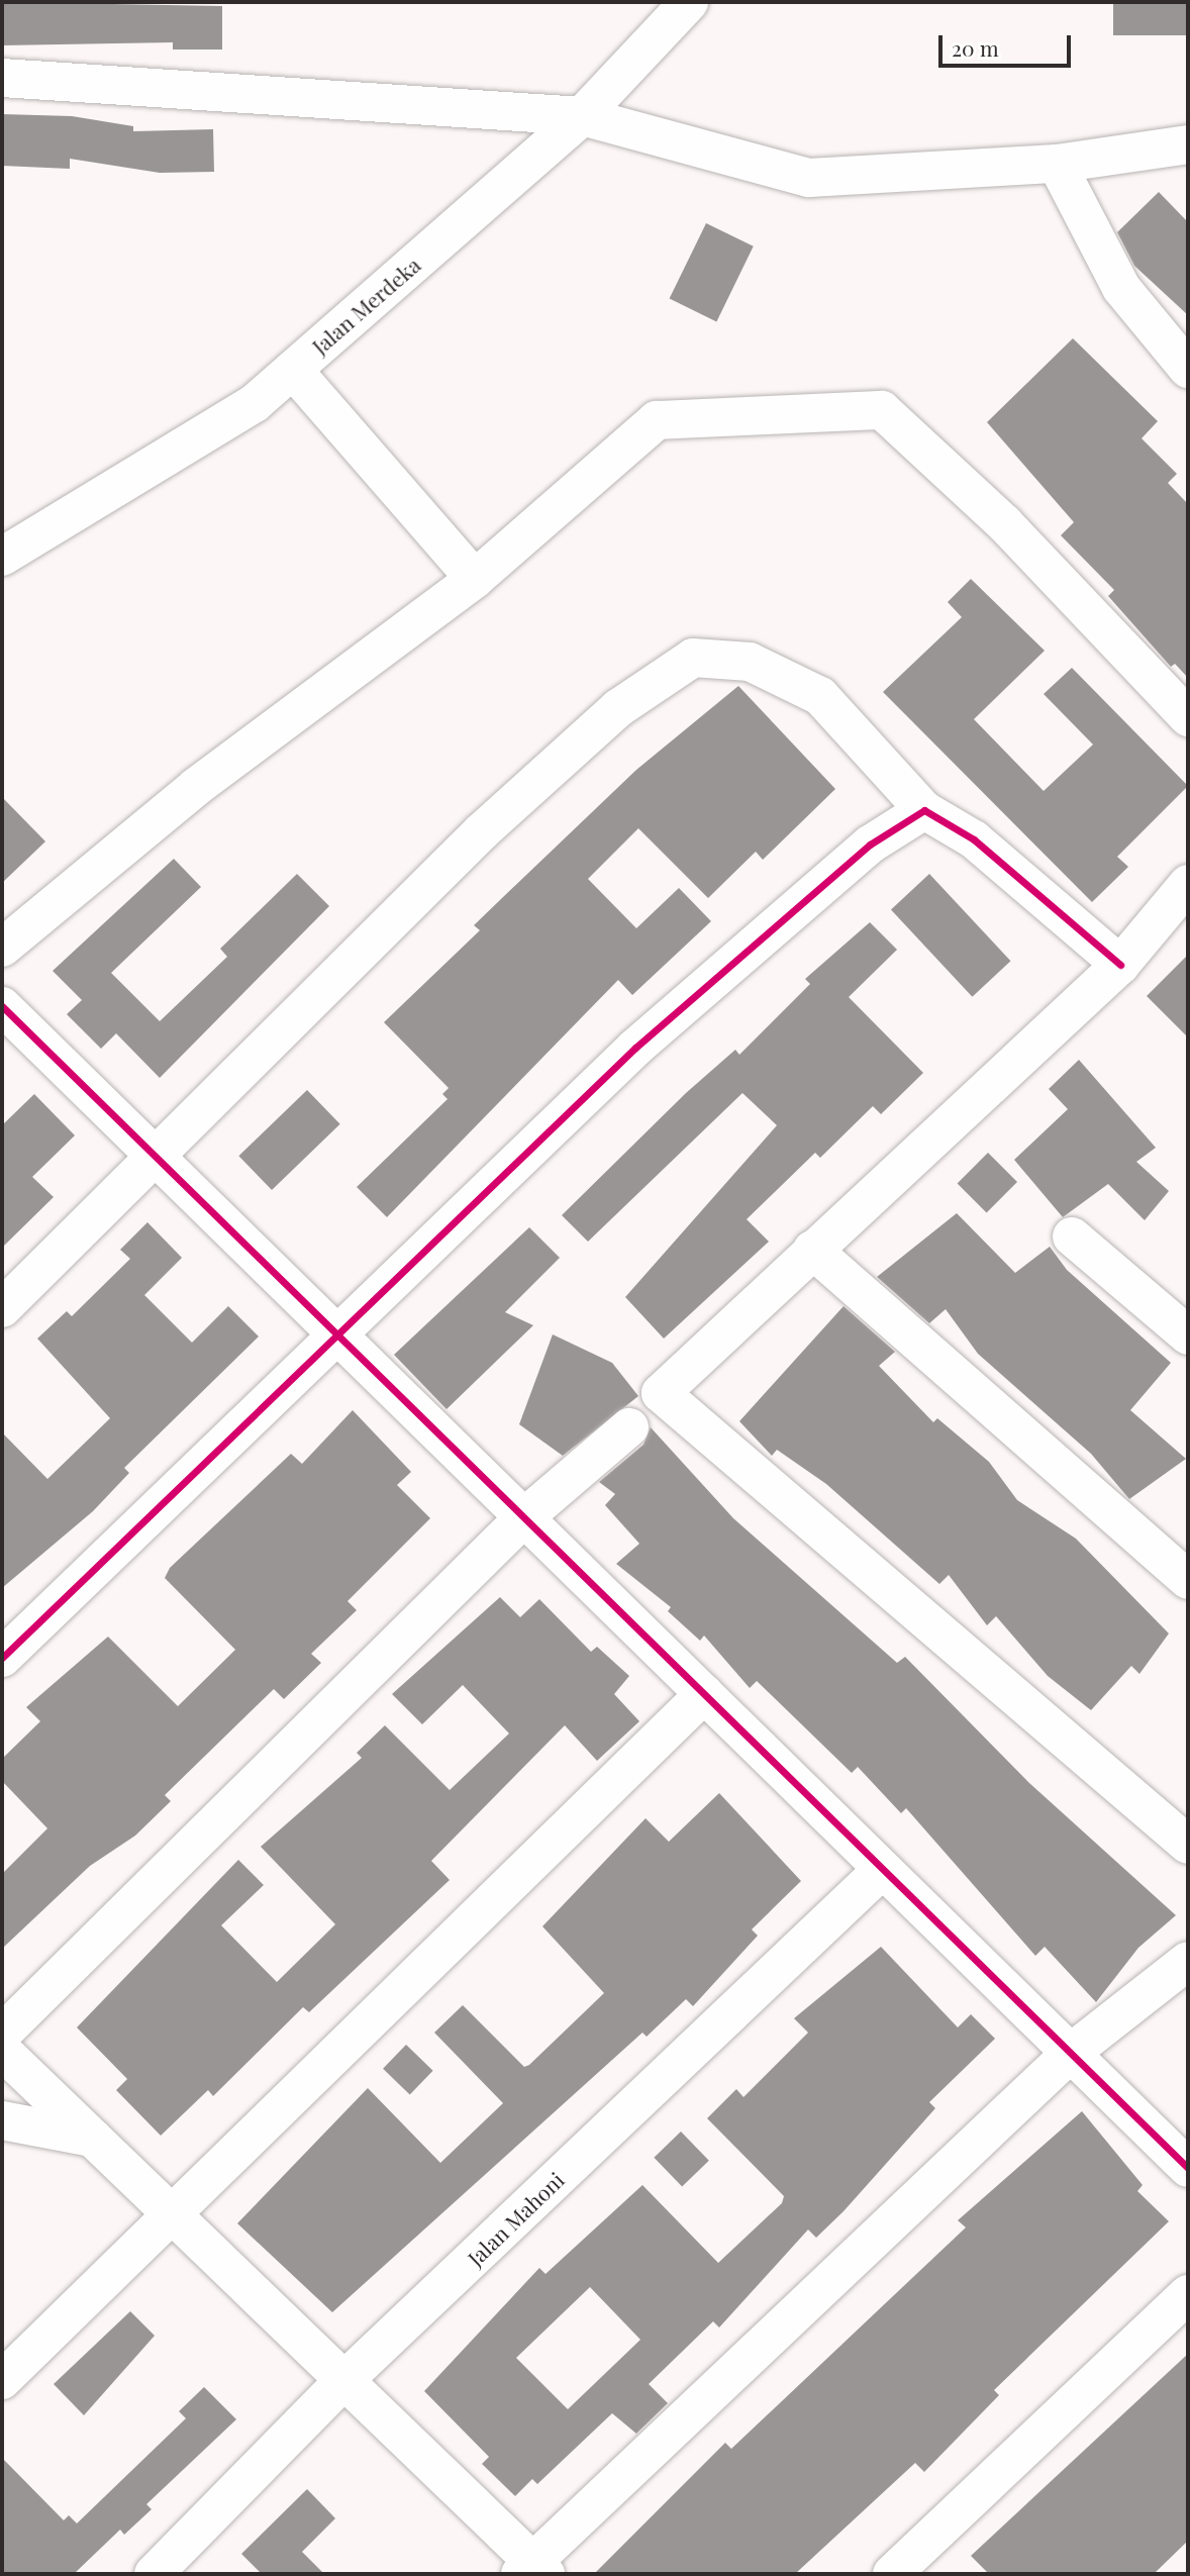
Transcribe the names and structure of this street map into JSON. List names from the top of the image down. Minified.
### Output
{"streets":{"street":["Jalan Merdeka","Jalan Mahoni"]},"scale_bar":"20 m"}
